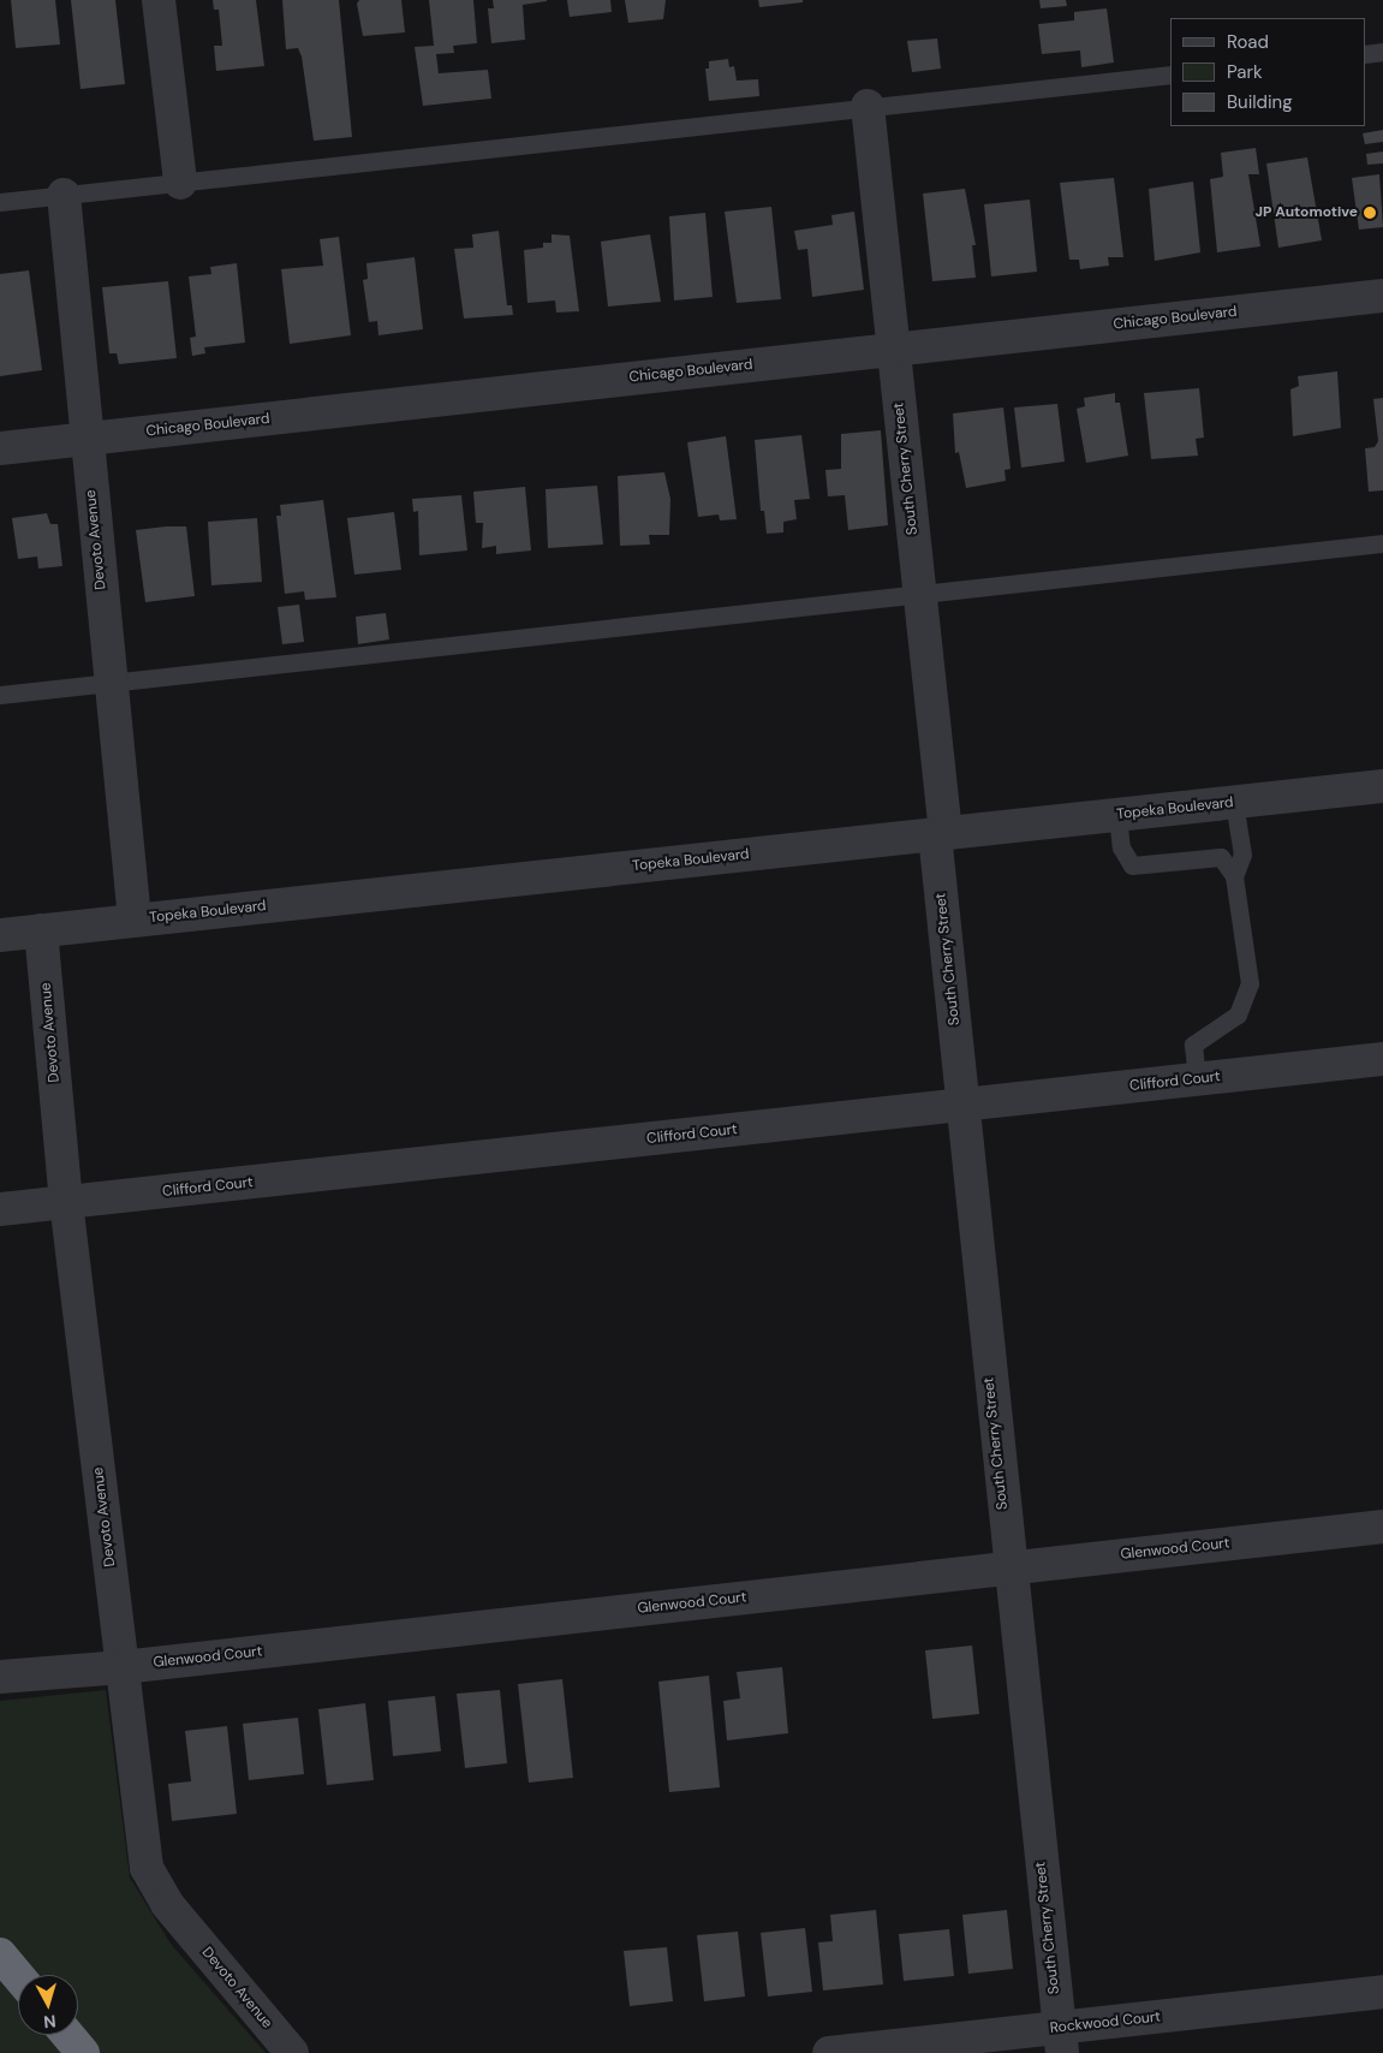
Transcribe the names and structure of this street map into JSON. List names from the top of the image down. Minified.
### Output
{"streets":{"street":["Chicago Boulevard","South Cherry Street","Devoto Avenue","Topeka Boulevard","Clifford Court","Glenwood Court","Rockwood Court"]},"crossings":[["Chicago Boulevard","South Cherry Street"],["Chicago Boulevard","Devoto Avenue"],["South Cherry Street","Topeka Boulevard"],["South Cherry Street","Clifford Court"],["South Cherry Street","Glenwood Court"],["South Cherry Street","Rockwood Court"],["Devoto Avenue","Topeka Boulevard"],["Devoto Avenue","Clifford Court"],["Devoto Avenue","Glenwood Court"]],"places":["JP Automotive"],"legend":["Road","Park","Building"],"north":"bottom"}
